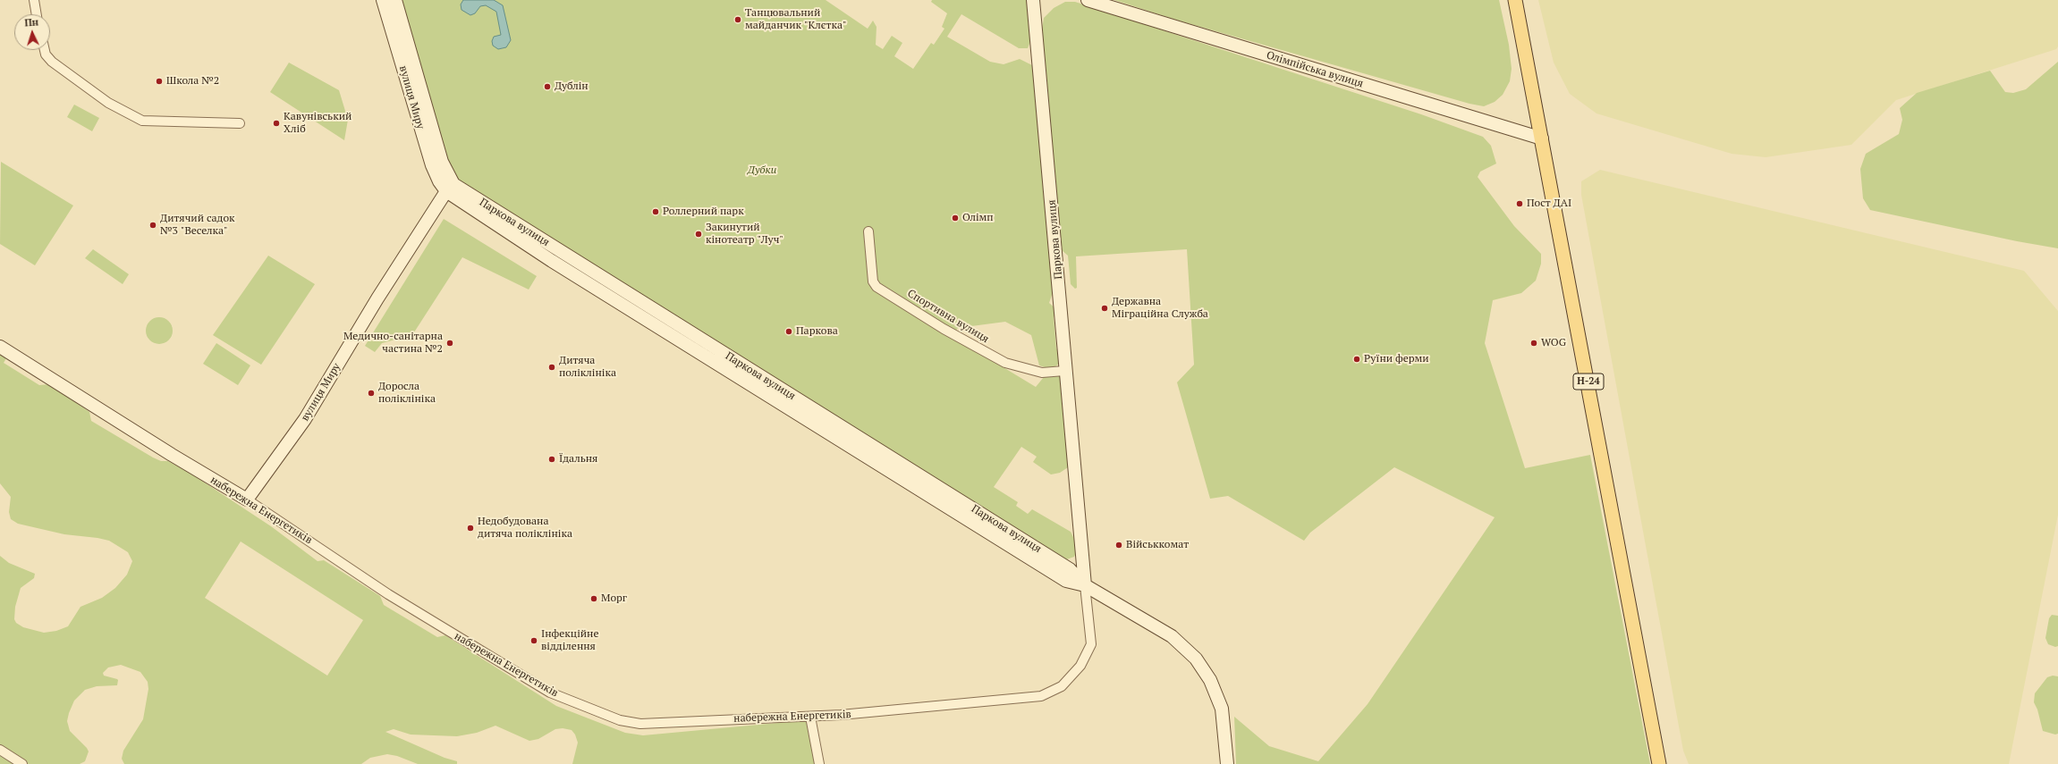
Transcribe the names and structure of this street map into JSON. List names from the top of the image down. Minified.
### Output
{"streets":{"main road":["Н-24"],"street":["Олімпійська вулиця","вулиця Миру","Паркова вулиця","Спортивна вулиця","набережна Енергетиків"]},"crossings":[["Олімпійська вулиця","Н-24"],["вулиця Миру","Паркова вулиця"],["вулиця Миру","набережна Енергетиків"],["Паркова вулиця","Спортивна вулиця"],["Паркова вулиця","набережна Енергетиків"]],"parks":["Дубки"],"places":["Танцювальний майданчик \"Клєтка\"","Школа №2","Дублін","Кавунівський Хліб","Пост ДАІ","Роллерний парк","Олімп","Дитячий садок №3 \"Веселка\"","Закинутий кінотеатр \"Луч\"","Державна Міграційна Служба","Паркова","Медично-санітарна частина №2","WOG","Руїни ферми","Дитяча поліклініка","Доросла поліклініка","Їдальня","Недобудована дитяча поліклініка","Військкомат","Морг","Інфекційне відділення"],"north":"top"}
